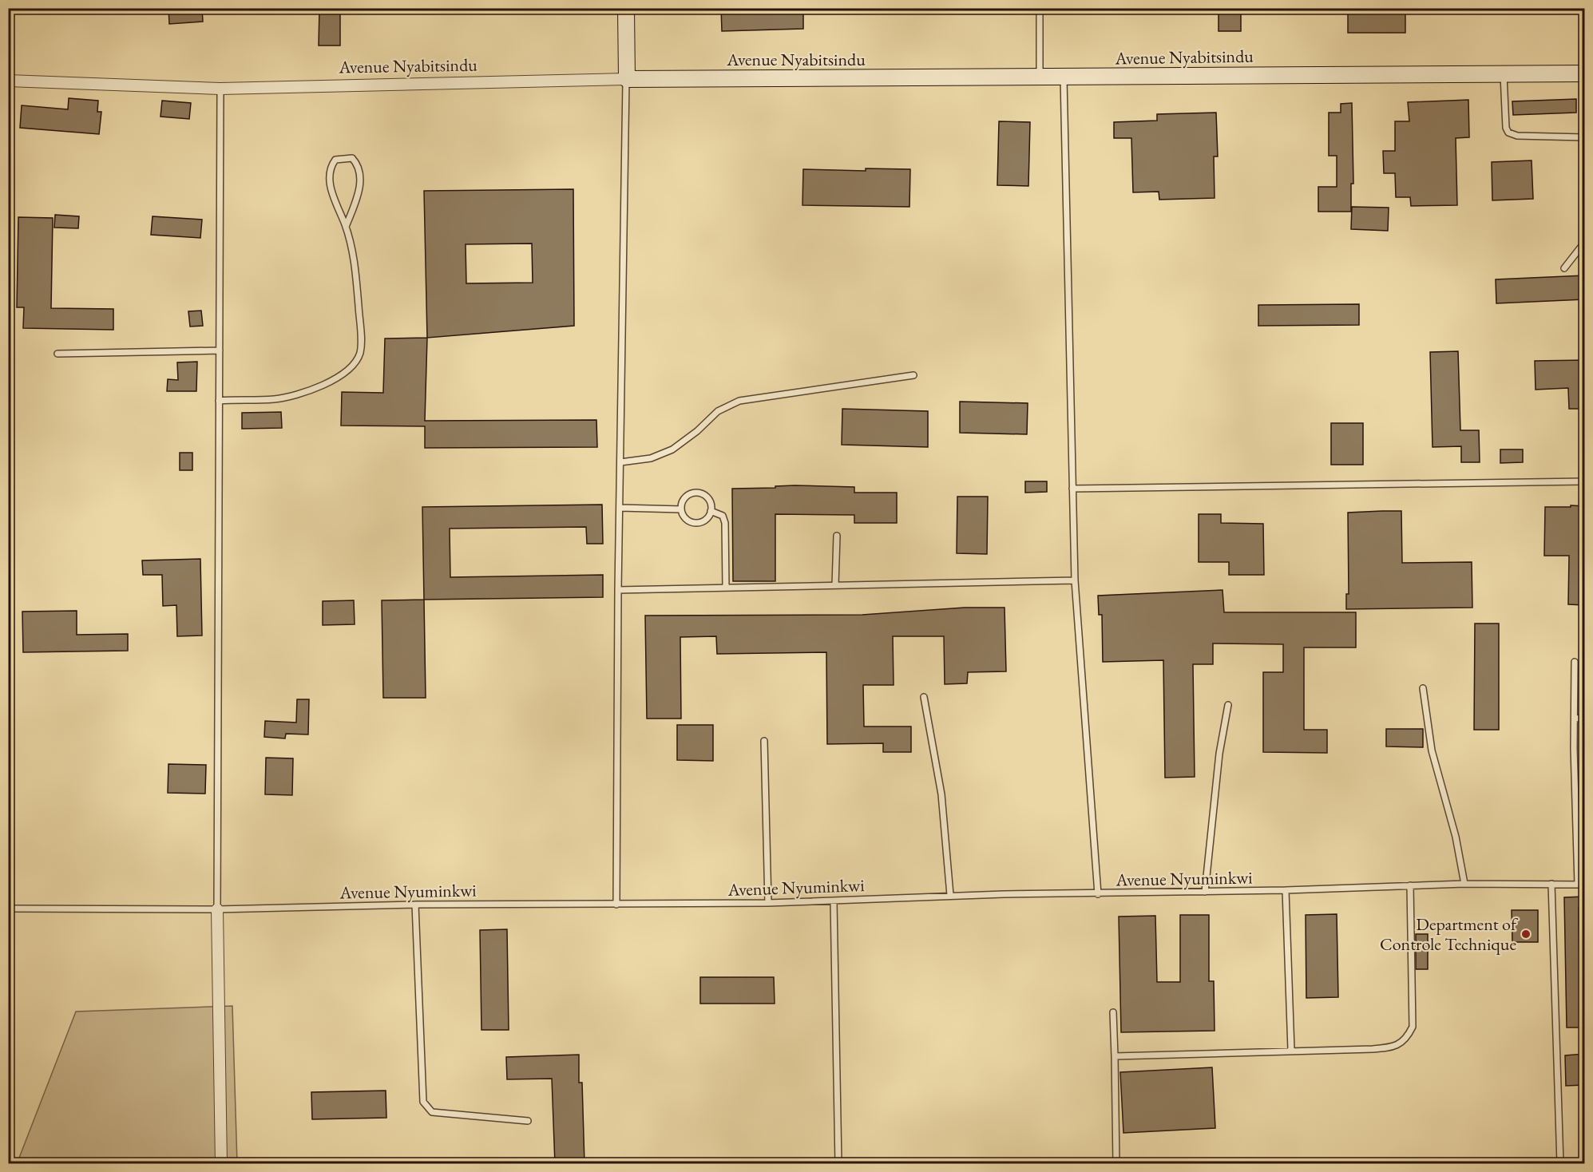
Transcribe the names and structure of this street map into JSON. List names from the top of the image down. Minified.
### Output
{"streets":{"street":["Avenue Nyabitsindu"],"lane":["Avenue Nyuminkwi"]},"places":["Department of Controle Technique"]}
